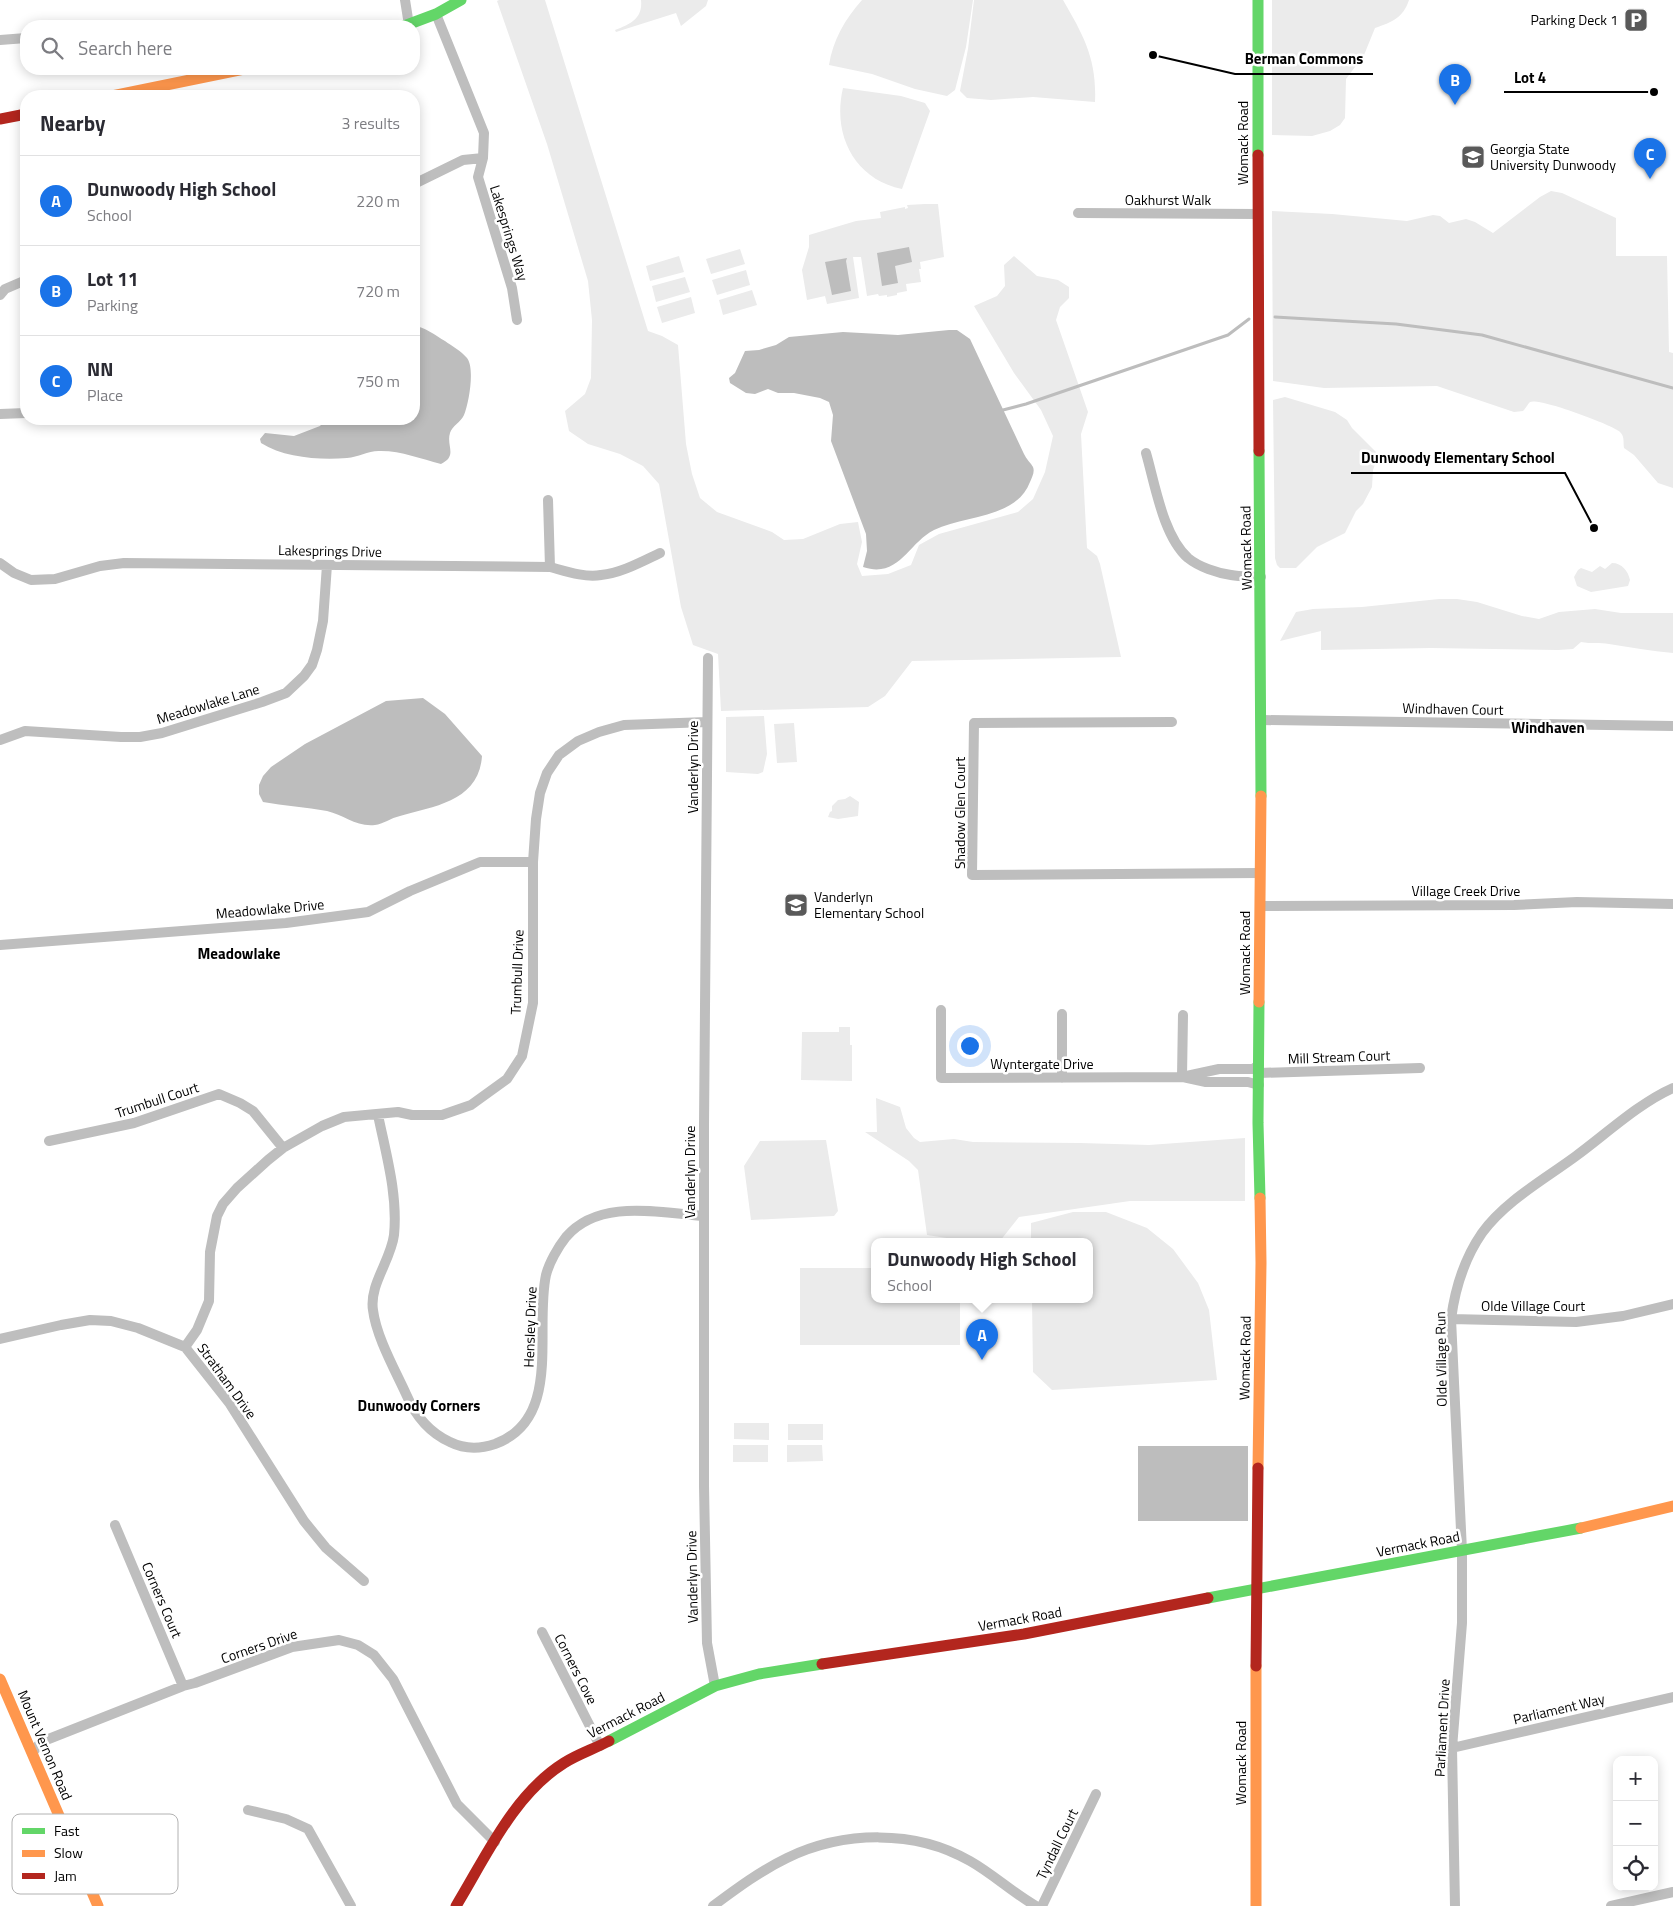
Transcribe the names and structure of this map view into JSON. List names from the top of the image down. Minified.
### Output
{"streets":{"street":["Womack Road","Oakhurst Walk","Lakesprings Way","Lakesprings Drive","Meadowlake Lane","Windhaven Court","Vanderlyn Drive","Shadow Glen Court","Village Creek Drive","Meadowlake Drive","Trumbull Drive","Mill Stream Court","Wyntergate Drive","Trumbull Court","Olde Village Court","Hensley Drive","Olde Village Run","Stratham Drive","Vermack Road","Corners Court","Corners Drive","Corners Cove","Parliament Way","Parliament Drive","Mount Vernon Road","Tyndall Court"]},"crossings":[["Womack Road","Oakhurst Walk"],["Womack Road","Windhaven Court"],["Womack Road","Shadow Glen Court"],["Womack Road","Village Creek Drive"],["Womack Road","Mill Stream Court"],["Womack Road","Wyntergate Drive"],["Womack Road","Vermack Road"],["Lakesprings Drive","Meadowlake Lane"],["Vanderlyn Drive","Trumbull Drive"],["Vanderlyn Drive","Hensley Drive"],["Vanderlyn Drive","Vermack Road"],["Meadowlake Drive","Trumbull Drive"],["Trumbull Drive","Trumbull Court"],["Trumbull Drive","Hensley Drive"],["Trumbull Drive","Stratham Drive"],["Mill Stream Court","Wyntergate Drive"],["Olde Village Court","Olde Village Run"],["Olde Village Run","Vermack Road"],["Olde Village Run","Parliament Drive"],["Vermack Road","Corners Drive"],["Vermack Road","Corners Cove"],["Vermack Road","Parliament Drive"],["Corners Court","Corners Drive"],["Corners Drive","Mount Vernon Road"],["Parliament Way","Parliament Drive"]],"districts":["Windhaven","Meadowlake","Dunwoody Corners"],"places":{"parking":["Parking Deck 1"],"other":["Berman Commons","Lot 4","Dunwoody Elementary School"],"school or university":["Georgia State University Dunwoody","Vanderlyn Elementary School"]},"legend":["Fast","Slow","Jam"],"page":{"search":"Search here","pins":["B","C","A"],"heading":["Nearby","3 results"],"list":[{"mark":"A","name":"Dunwoody High School","note":"School","value":"220 m"},{"mark":"B","name":"Lot 11","note":"Parking","value":"720 m"},{"mark":"C","name":"NN","note":"Place","value":"750 m"}],"popup":["Dunwoody High School","School"],"map_buttons":["+","−"]}}
